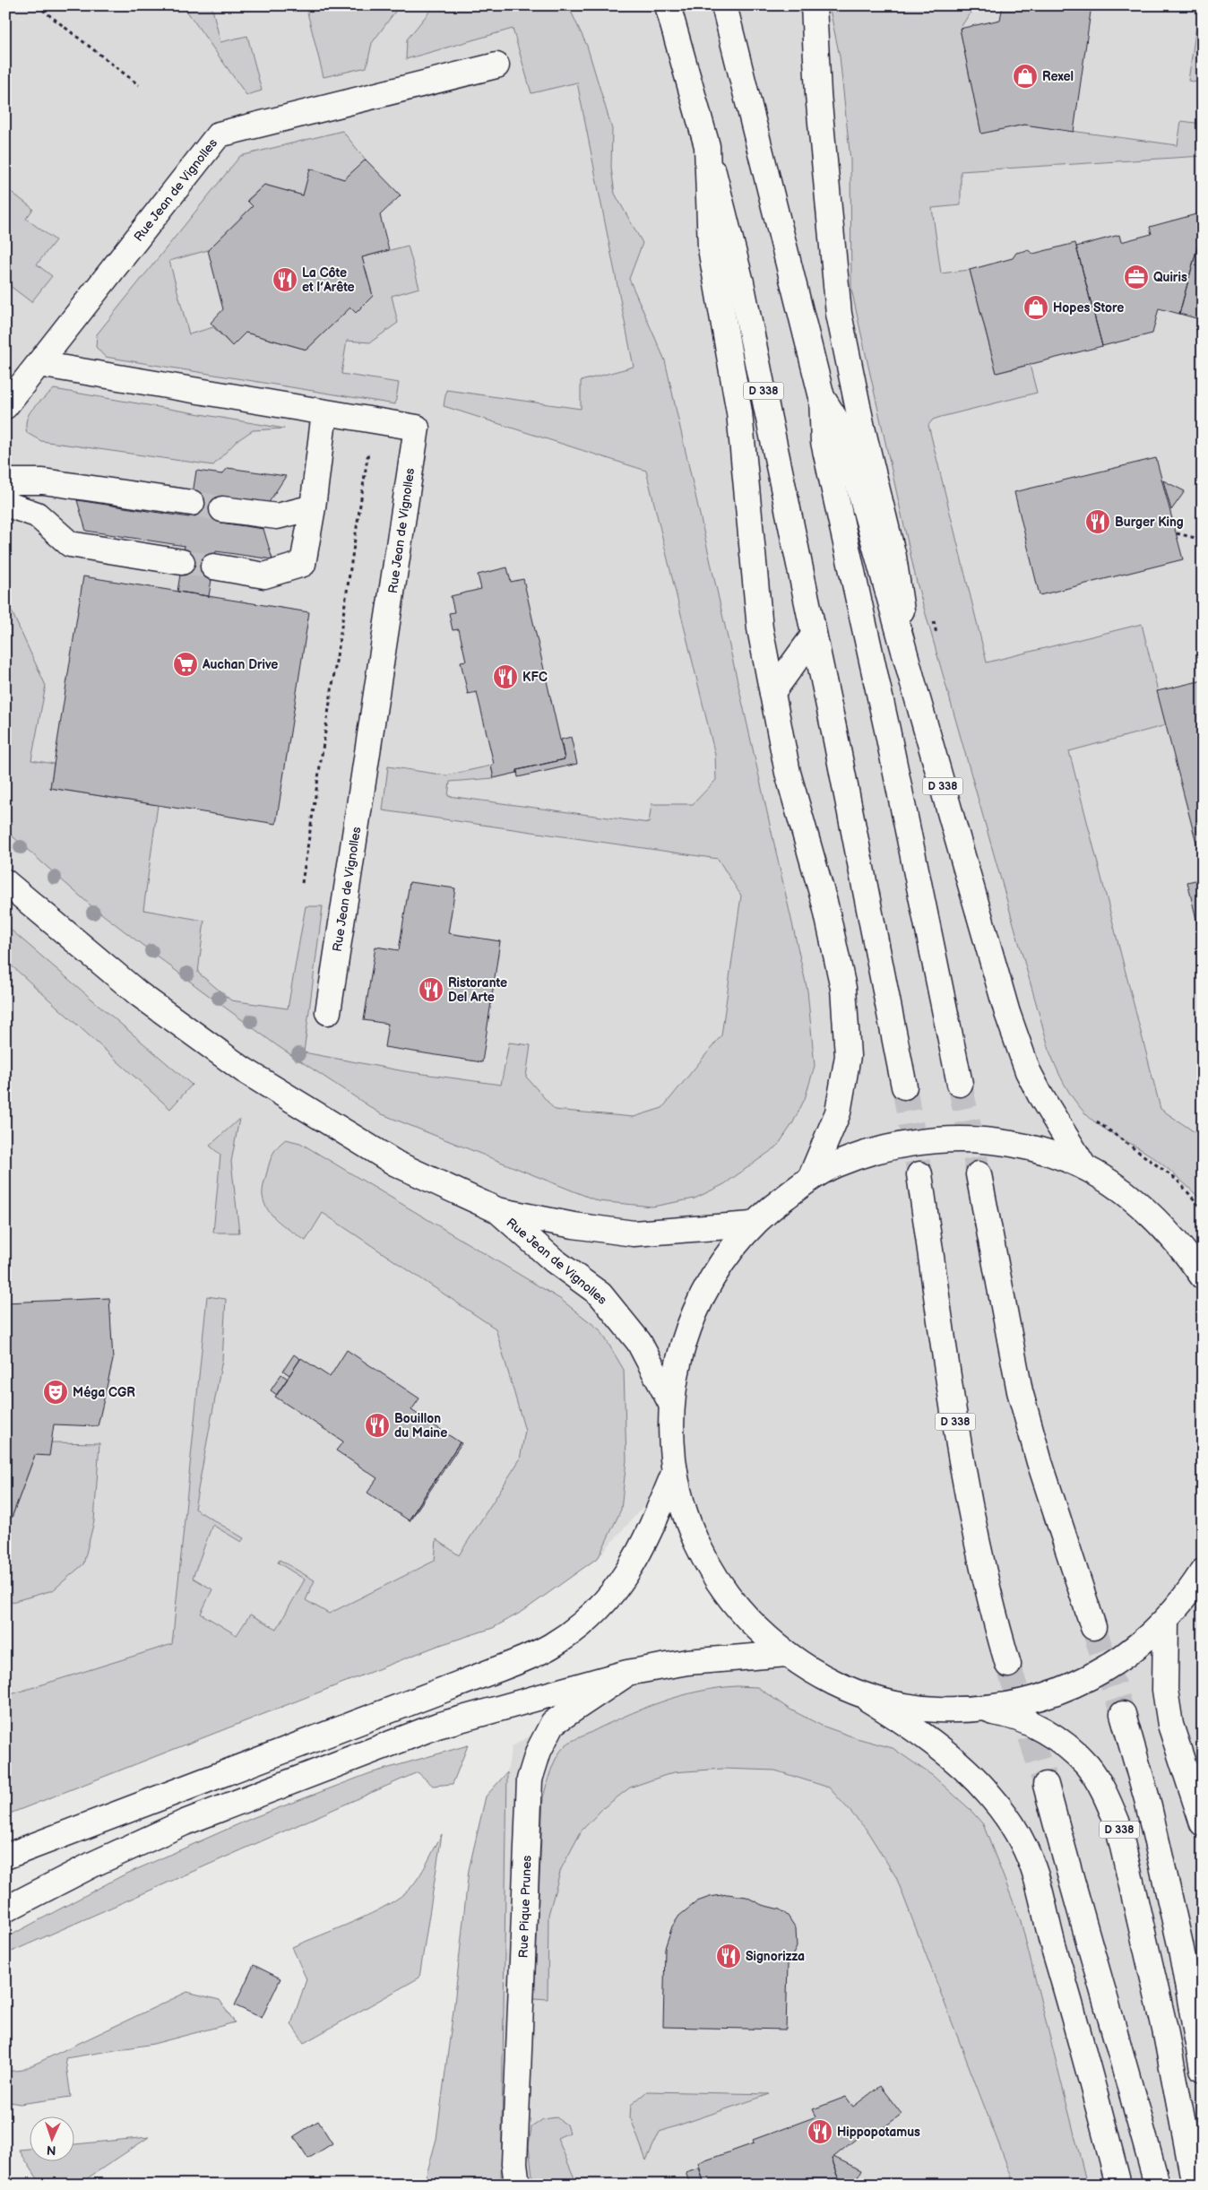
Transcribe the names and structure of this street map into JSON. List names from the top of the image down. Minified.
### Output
{"streets":{"main road":["Rue Jean de Vignolles","D 338","Rue Pique Prunes"]},"places":{"shop":["Rexel","Hopes Store"],"office":["Quiris"],"restaurant":["La Côte et l’Arête","Burger King","KFC","Ristorante Del Arte","Bouillon du Maine","Signorizza","Hippopotamus"],"supermarket":["Auchan Drive"],"theatre":["Méga CGR"]},"north":"bottom"}
